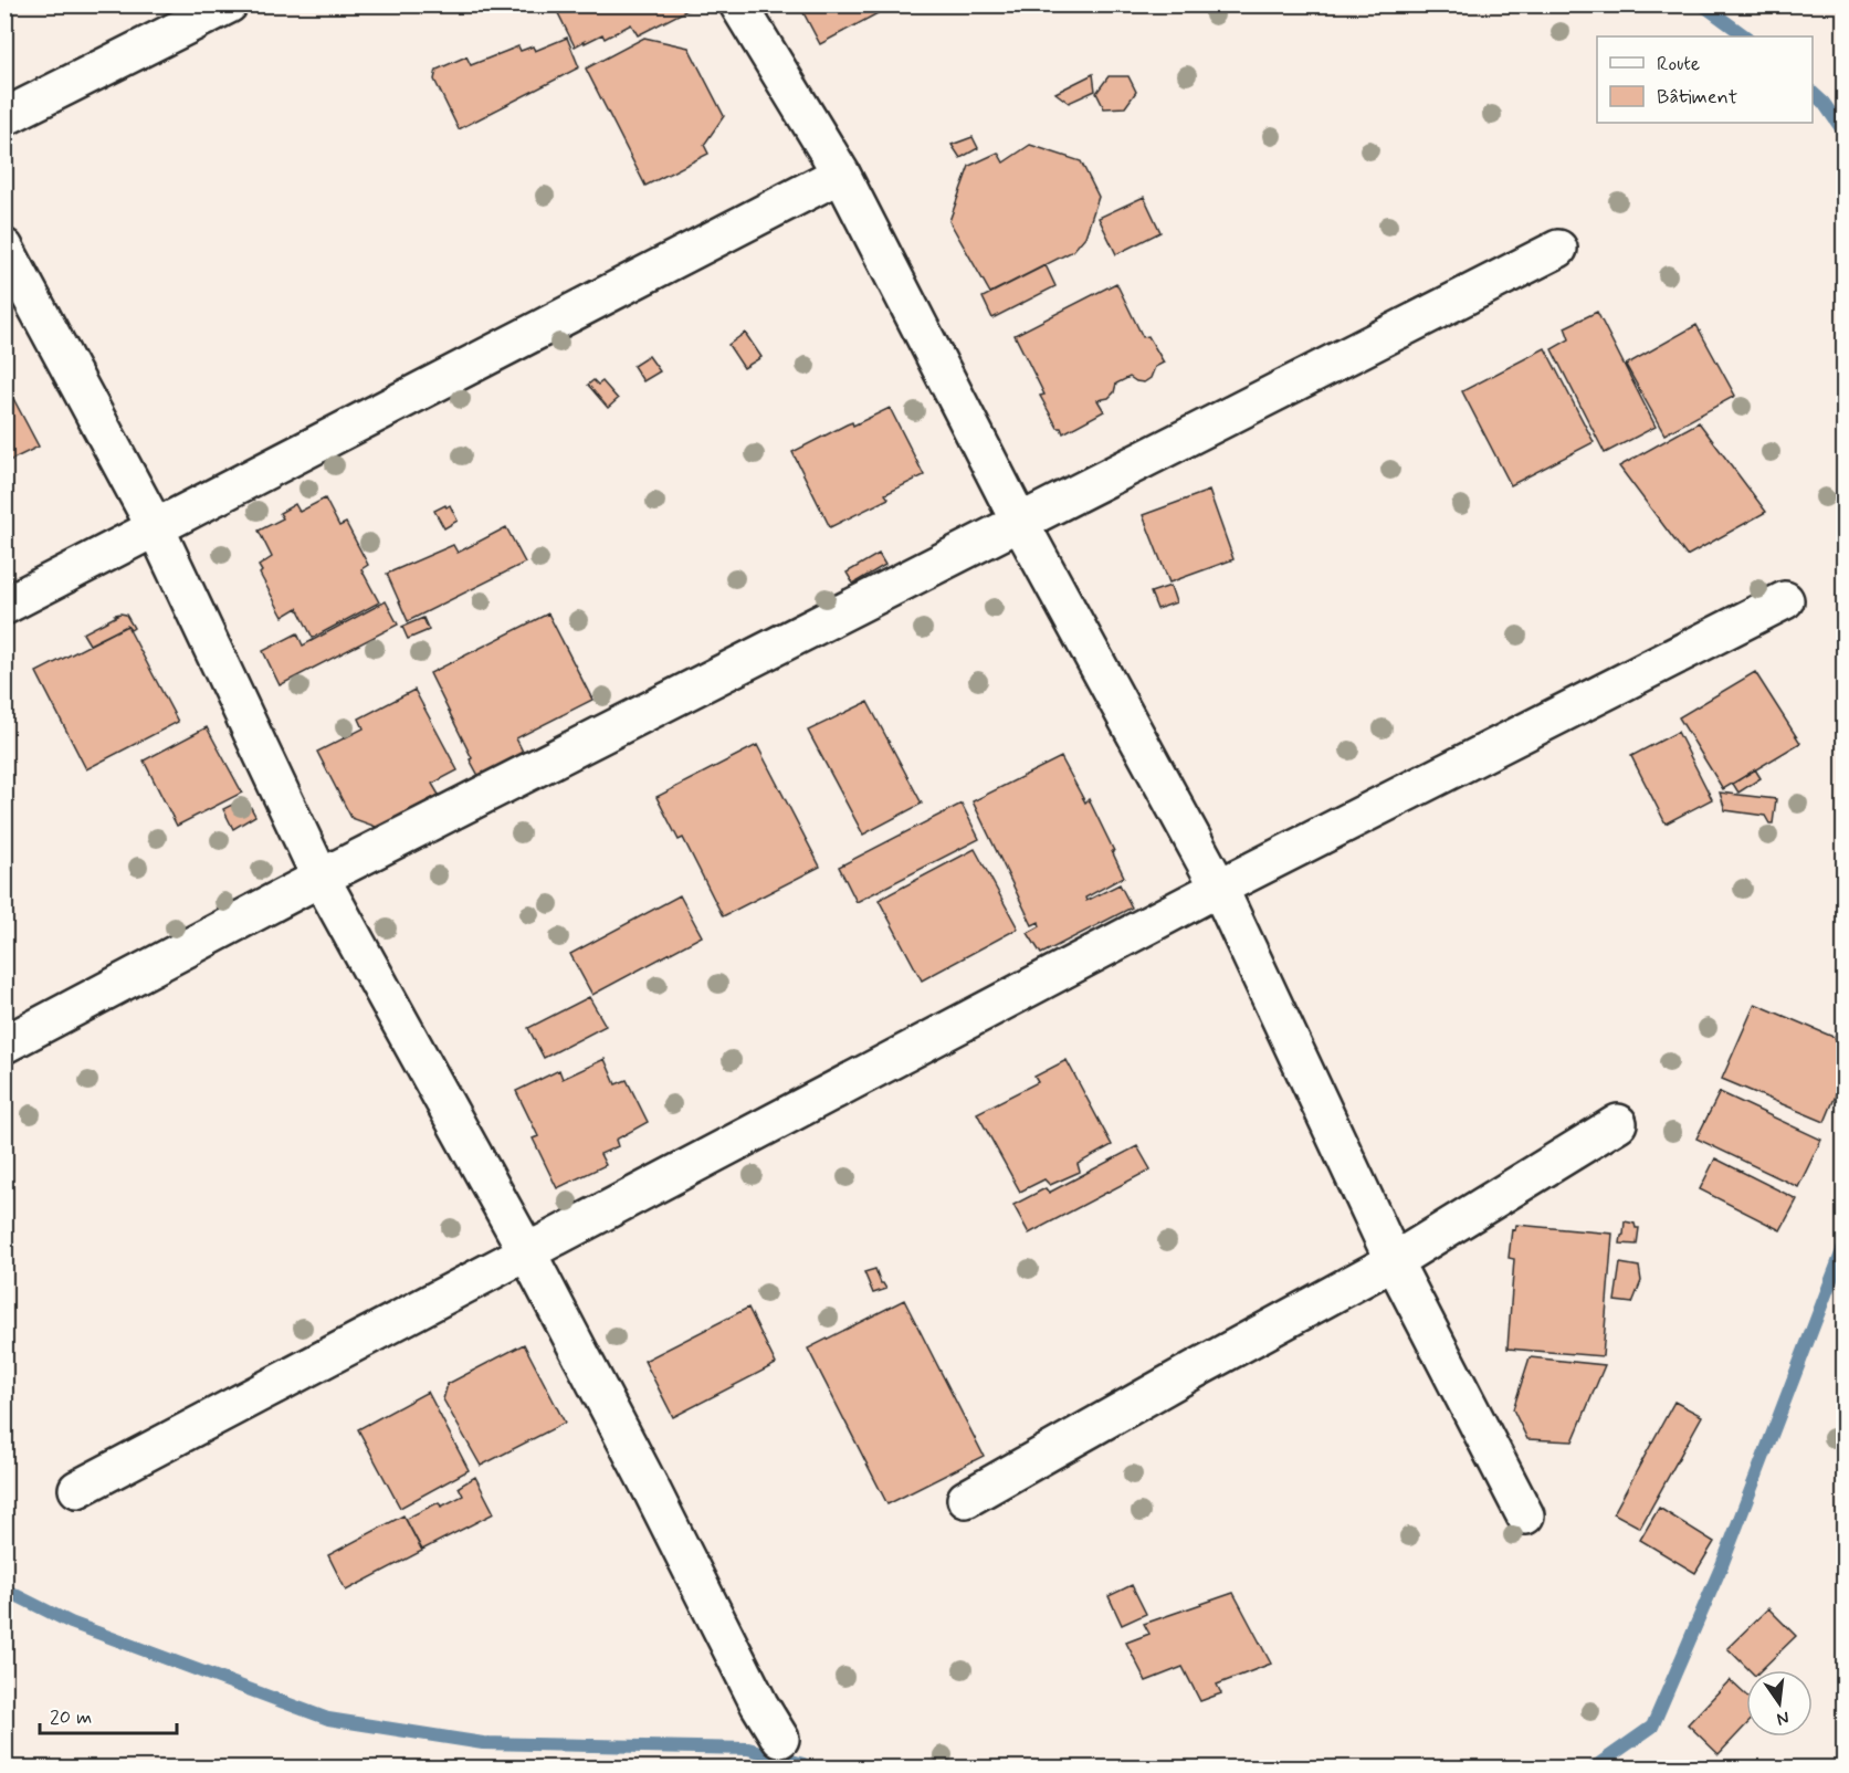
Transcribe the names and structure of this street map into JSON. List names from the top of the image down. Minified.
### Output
{"legend":["Route","Bâtiment"],"scale_bar":"20 m","north":"bottom"}
